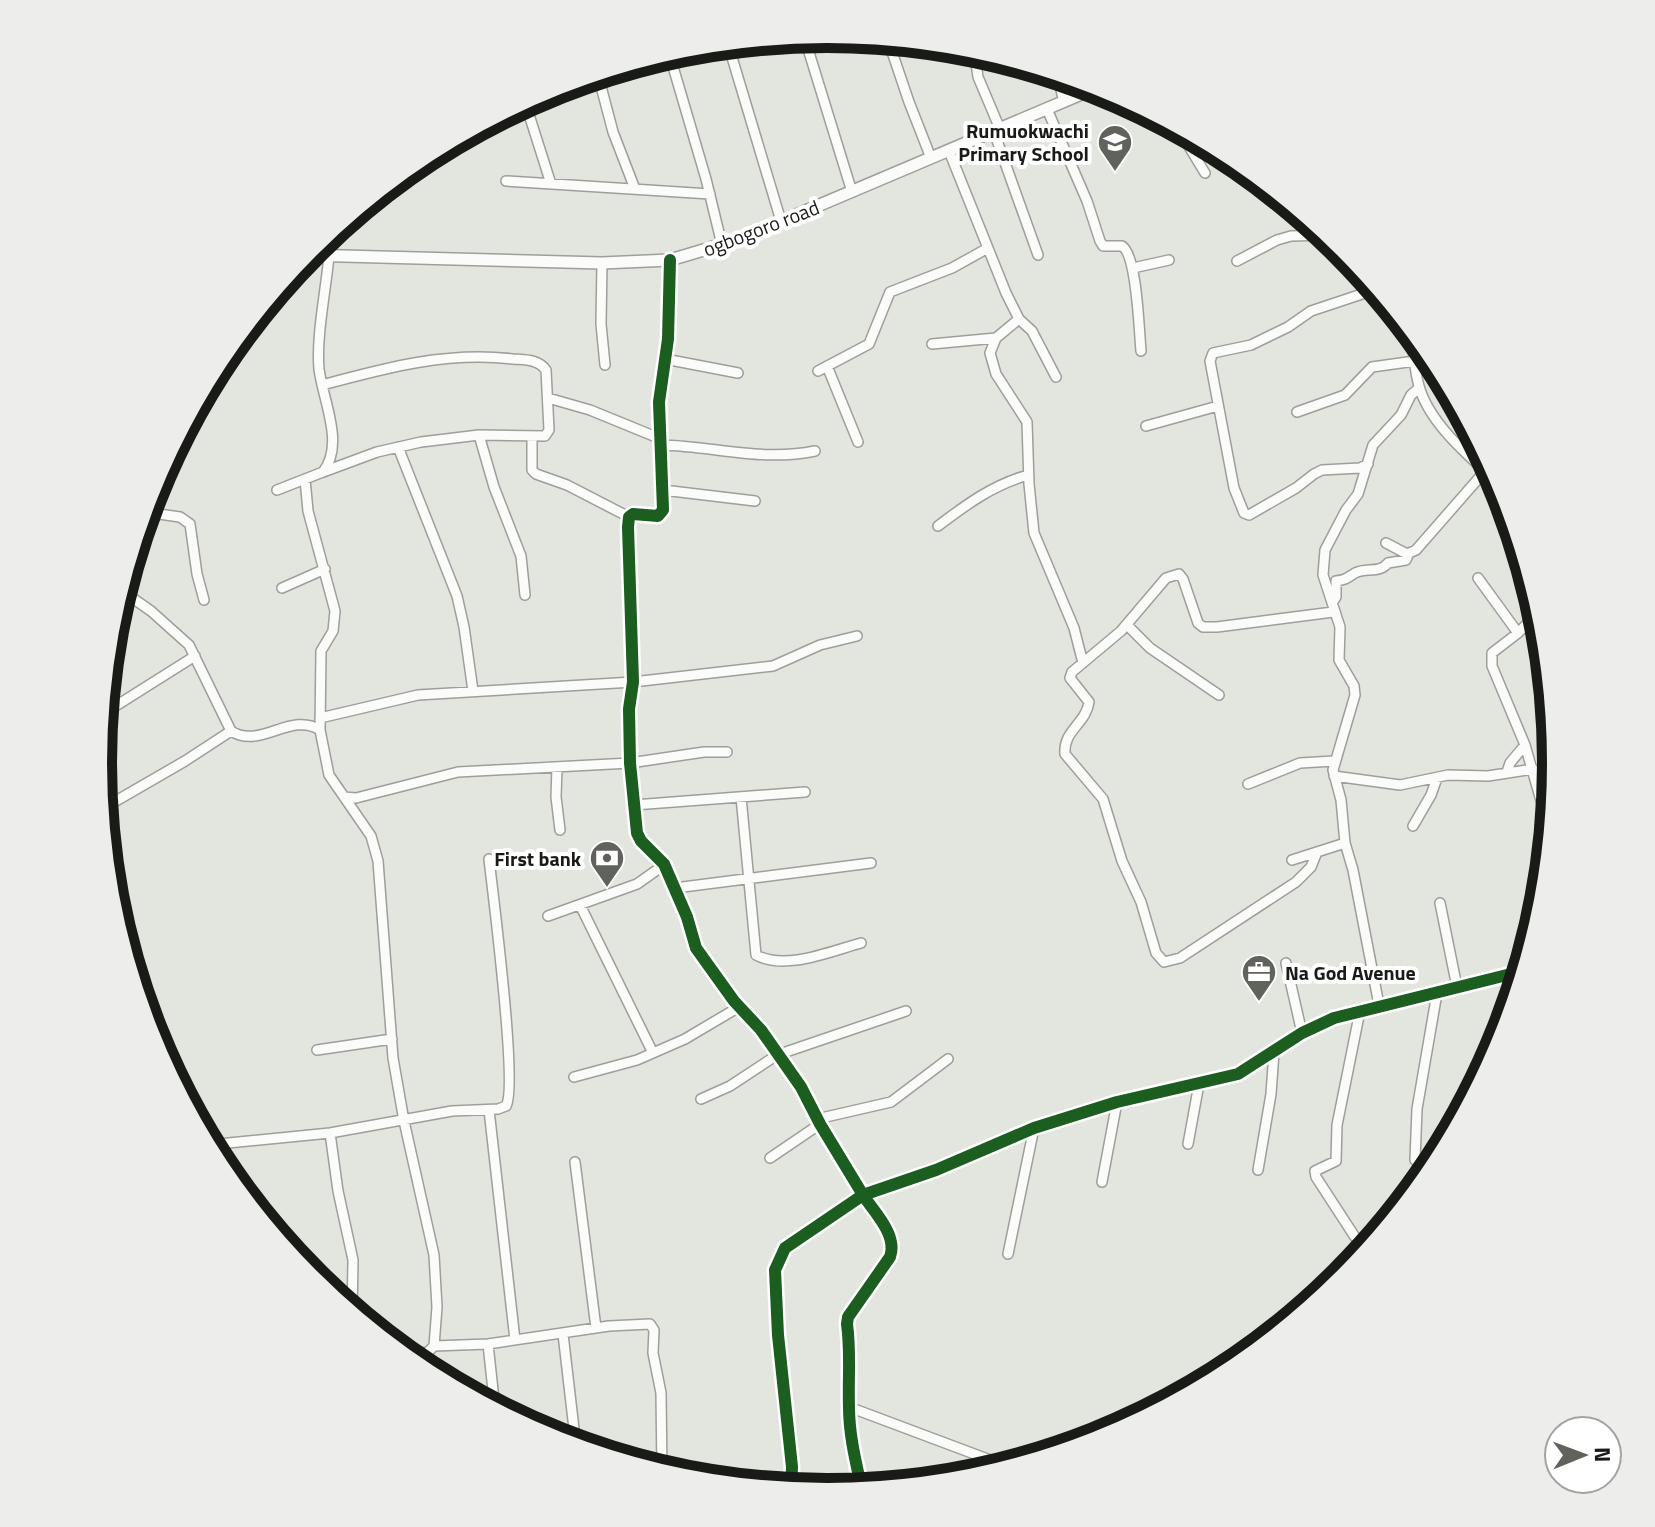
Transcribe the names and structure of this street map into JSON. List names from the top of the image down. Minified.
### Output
{"streets":{"street":["ogbogoro road"]},"places":{"school or university":["Rumuokwachi Primary School"],"bank":["First bank"],"office":["Na God Avenue"]},"north":"right"}
